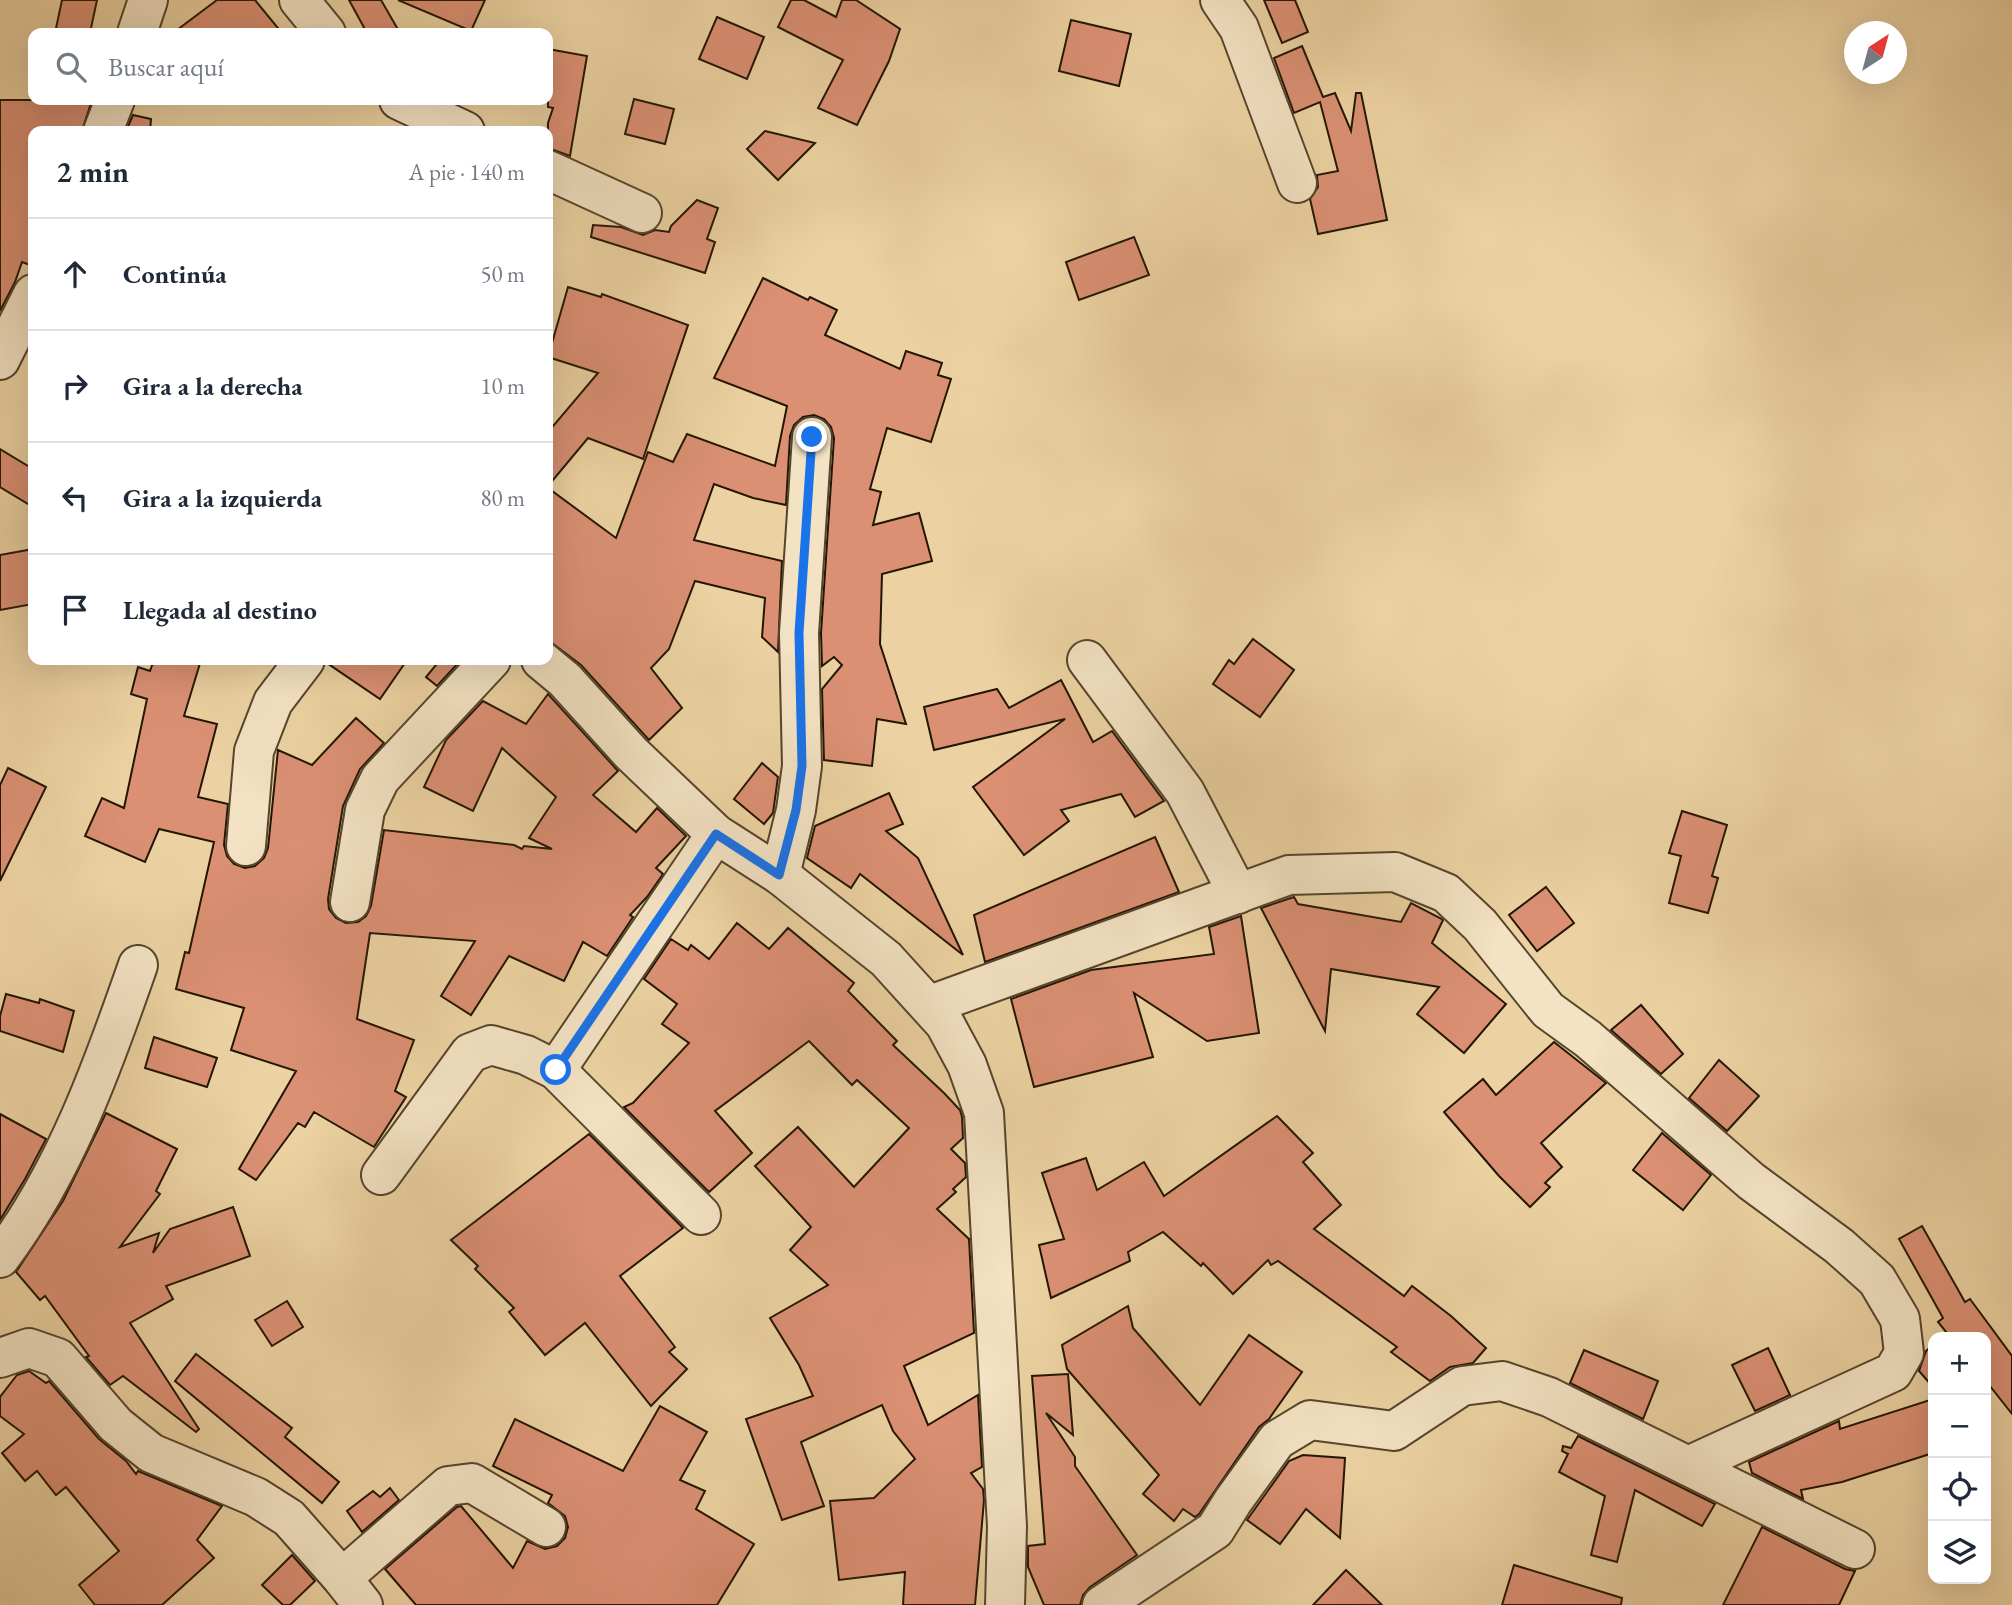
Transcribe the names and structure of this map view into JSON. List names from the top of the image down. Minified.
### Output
{"north":"top right","page":{"search":"Buscar aquí","heading":["2 min","A pie · 140 m"],"list":[["Continúa","50 m"],["Gira a la derecha","10 m"],["Gira a la izquierda","80 m"],"Llegada al destino"],"map_buttons":["+","−"]}}
